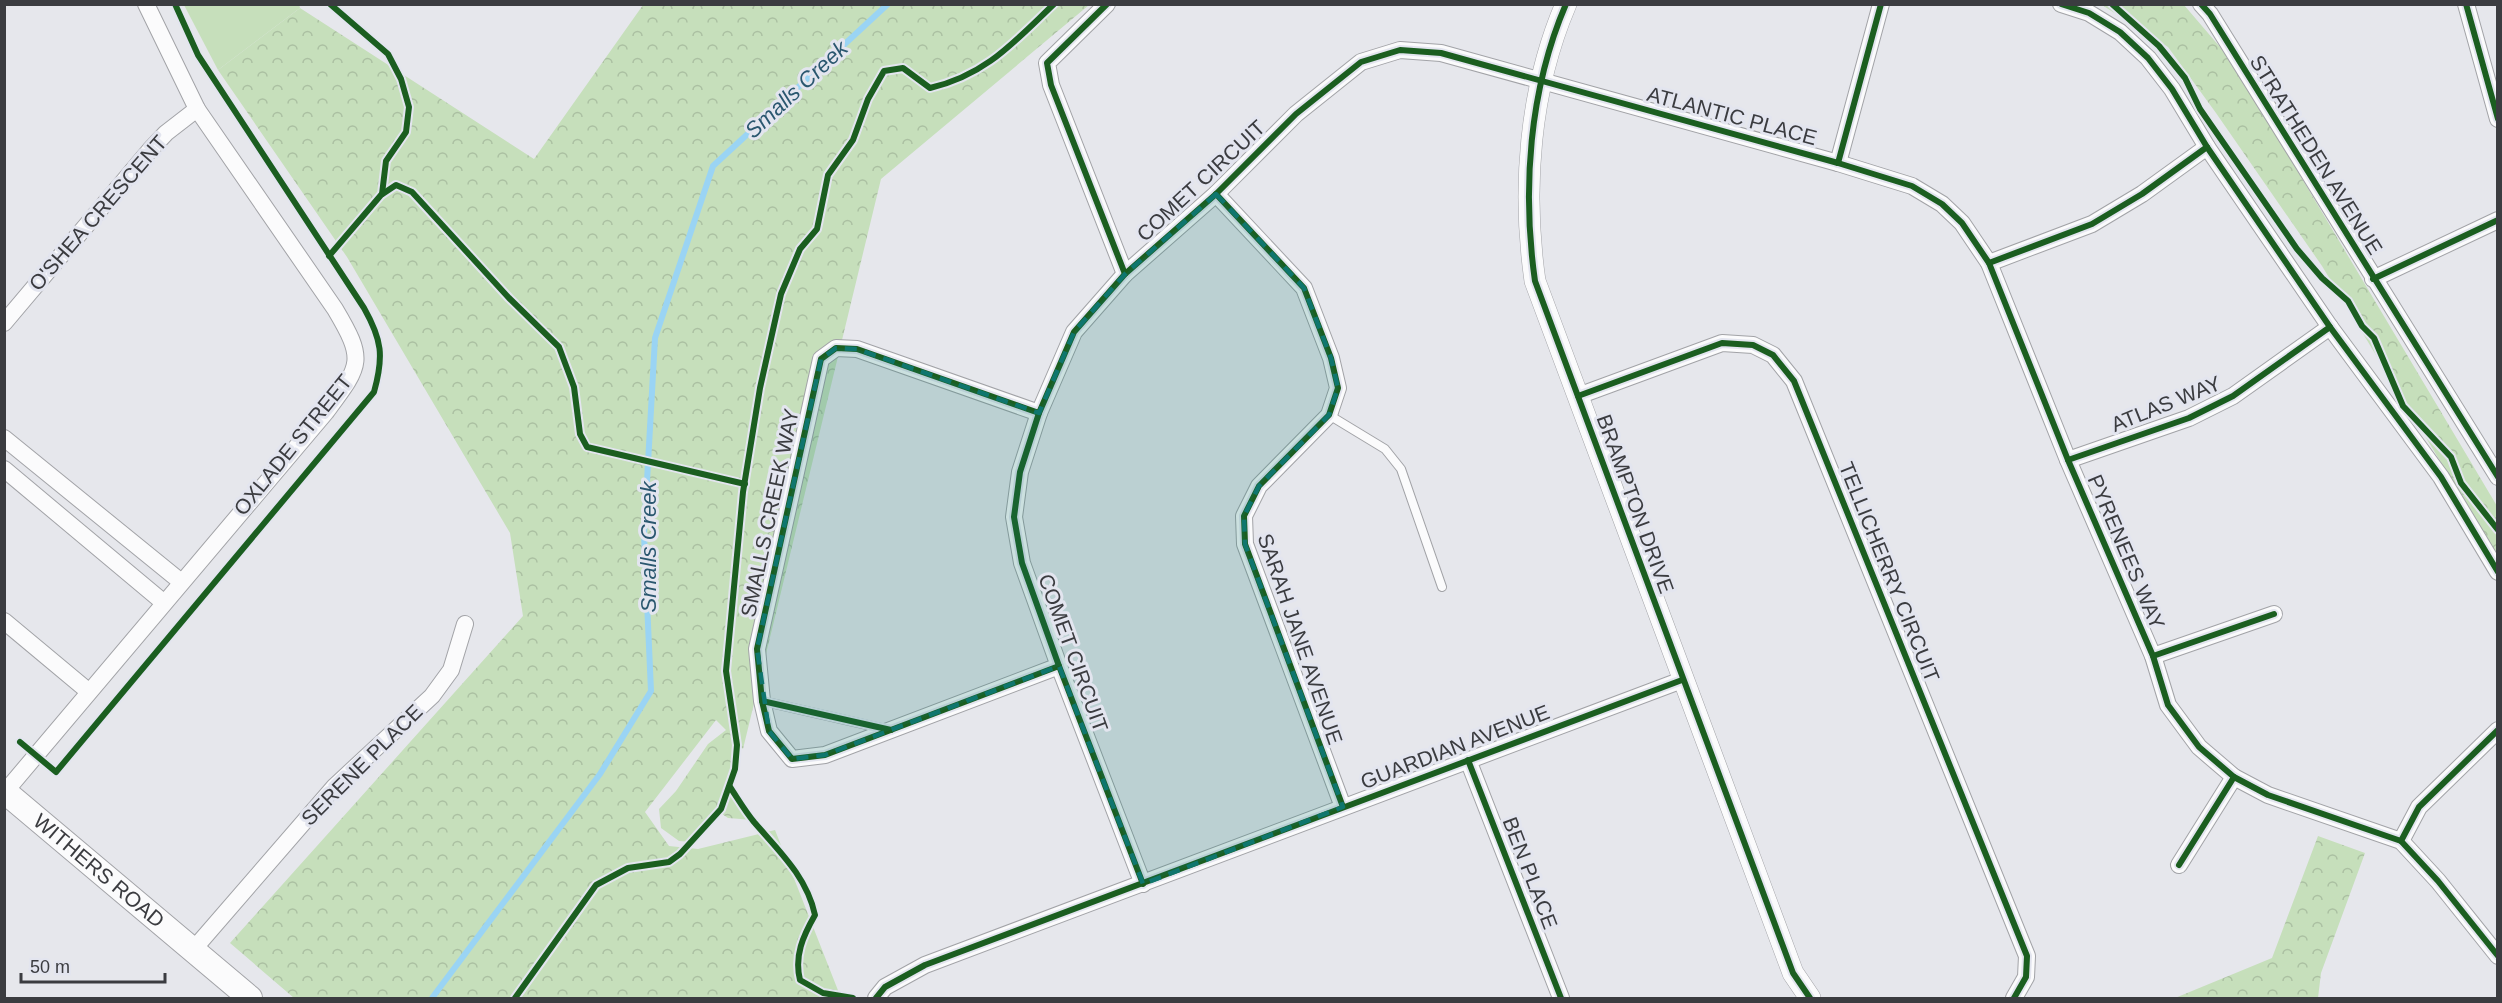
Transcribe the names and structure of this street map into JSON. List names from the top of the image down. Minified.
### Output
{"streets":{"main road":["WITHERS ROAD"],"street":["ATLANTIC PLACE","STRATHEDEN AVENUE","COMET CIRCUIT","O'SHEA CRESCENT","ATLAS WAY","OXLADE STREET","BRAMPTON DRIVE","SMALLS CREEK WAY","PYRENEES WAY","TELLICHERRY CIRCUIT","SARAH JANE AVENUE","GUARDIAN AVENUE","SERENE PLACE","BEN PLACE"]},"crossings":[["ATLANTIC PLACE","COMET CIRCUIT"],["ATLANTIC PLACE","ATLAS WAY"],["ATLANTIC PLACE","BRAMPTON DRIVE"],["ATLANTIC PLACE","PYRENEES WAY"],["COMET CIRCUIT","BRAMPTON DRIVE"],["COMET CIRCUIT","SMALLS CREEK WAY"],["COMET CIRCUIT","SARAH JANE AVENUE"],["COMET CIRCUIT","GUARDIAN AVENUE"],["O'SHEA CRESCENT","OXLADE STREET"],["ATLAS WAY","PYRENEES WAY"],["OXLADE STREET","WITHERS ROAD"],["BRAMPTON DRIVE","TELLICHERRY CIRCUIT"],["BRAMPTON DRIVE","GUARDIAN AVENUE"],["SARAH JANE AVENUE","GUARDIAN AVENUE"],["GUARDIAN AVENUE","BEN PLACE"],["SERENE PLACE","WITHERS ROAD"]],"water":["Smalls Creek"],"scale_bar":"50 m"}
